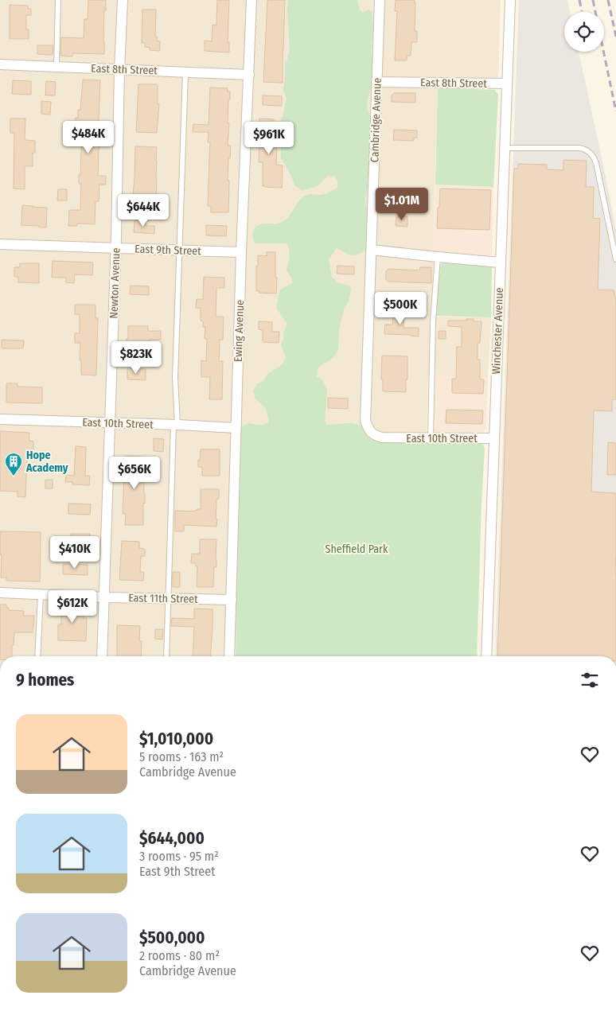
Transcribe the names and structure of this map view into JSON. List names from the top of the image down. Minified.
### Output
{"streets":{"street":["East 8th Street","Cambridge Avenue","East 9th Street","Newton Avenue","Ewing Avenue","Winchester Avenue","East 10th Street","East 11th Street"]},"crossings":[["East 8th Street","Cambridge Avenue"],["East 8th Street","Newton Avenue"],["East 8th Street","Ewing Avenue"],["East 8th Street","Winchester Avenue"],["Cambridge Avenue","East 10th Street"],["East 9th Street","Newton Avenue"],["East 9th Street","Ewing Avenue"],["Newton Avenue","East 10th Street"],["Newton Avenue","East 11th Street"],["Ewing Avenue","East 10th Street"],["Ewing Avenue","East 11th Street"],["Winchester Avenue","East 10th Street"]],"parks":["Sheffield Park"],"places":{"building":["Hope Academy"]},"page":{"price":["$484K","$961K","$1.01M","$644K","$500K","$823K","$656K","$410K","$612K"],"heading":"9 homes","list":[{"name":"$1,010,000","note":"5 rooms · 163 m² · Cambridge Avenue"},{"name":"$644,000","note":"3 rooms · 95 m² · East 9th Street"},{"name":"$500,000","note":"2 rooms · 80 m² · Cambridge Avenue"}]}}
